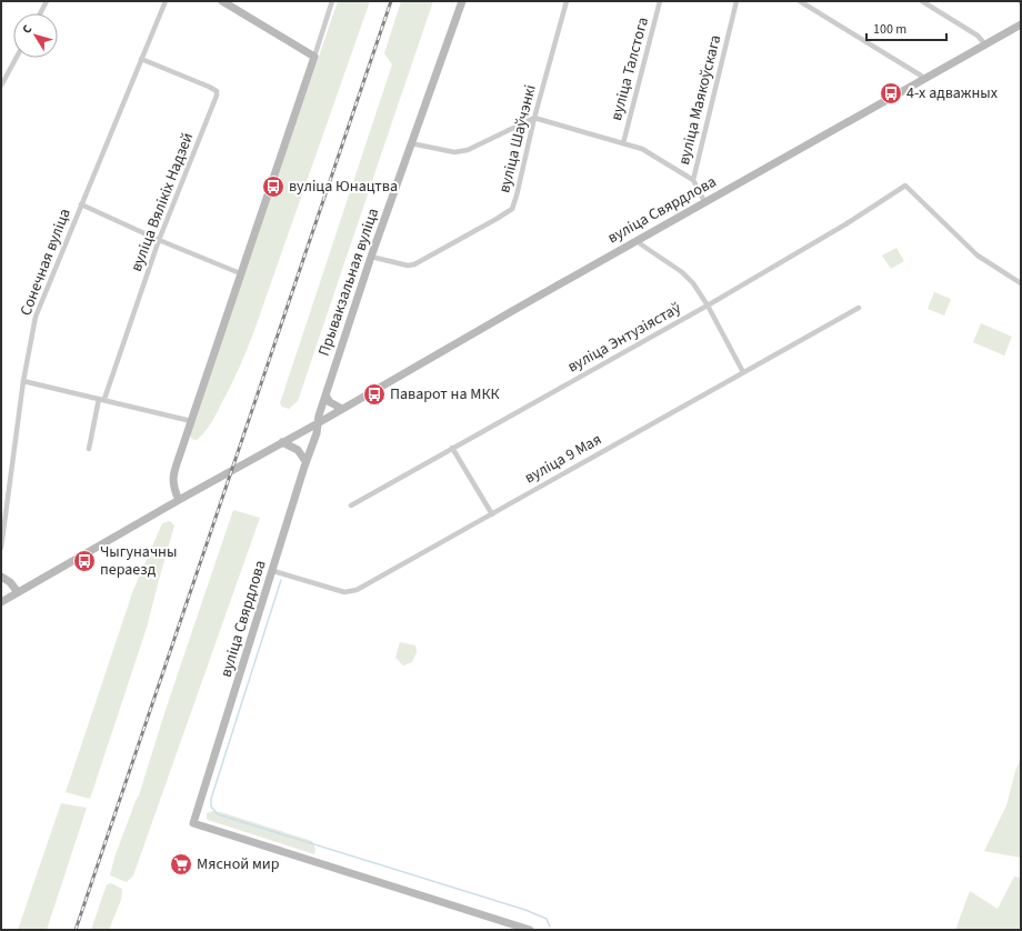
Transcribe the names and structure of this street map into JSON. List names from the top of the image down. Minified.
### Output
{"streets":{"street":["вуліца Талстога","вуліца Маякоўскага","вуліца Шаўчэнкі","вуліца Вялікіх Надзей","вуліца Свярдлова","Сонечная вуліца","Прывакзальная вуліца","вуліца Энтузіястаў","вуліца 9 Мая"]},"crossings":[["вуліца Маякоўскага","вуліца Свярдлова"],["вуліца Шаўчэнкі","Прывакзальная вуліца"],["вуліца Вялікіх Надзей","Сонечная вуліца"],["вуліца Свярдлова","Прывакзальная вуліца"],["вуліца Свярдлова","вуліца 9 Мая"]],"places":{"bus stop":["4-х адважных","вуліца Юнацтва","Паварот на МКК","Чыгуначны пераезд"],"supermarket":["Мясной мир"]},"scale_bar":"100 m","north":"top left"}
